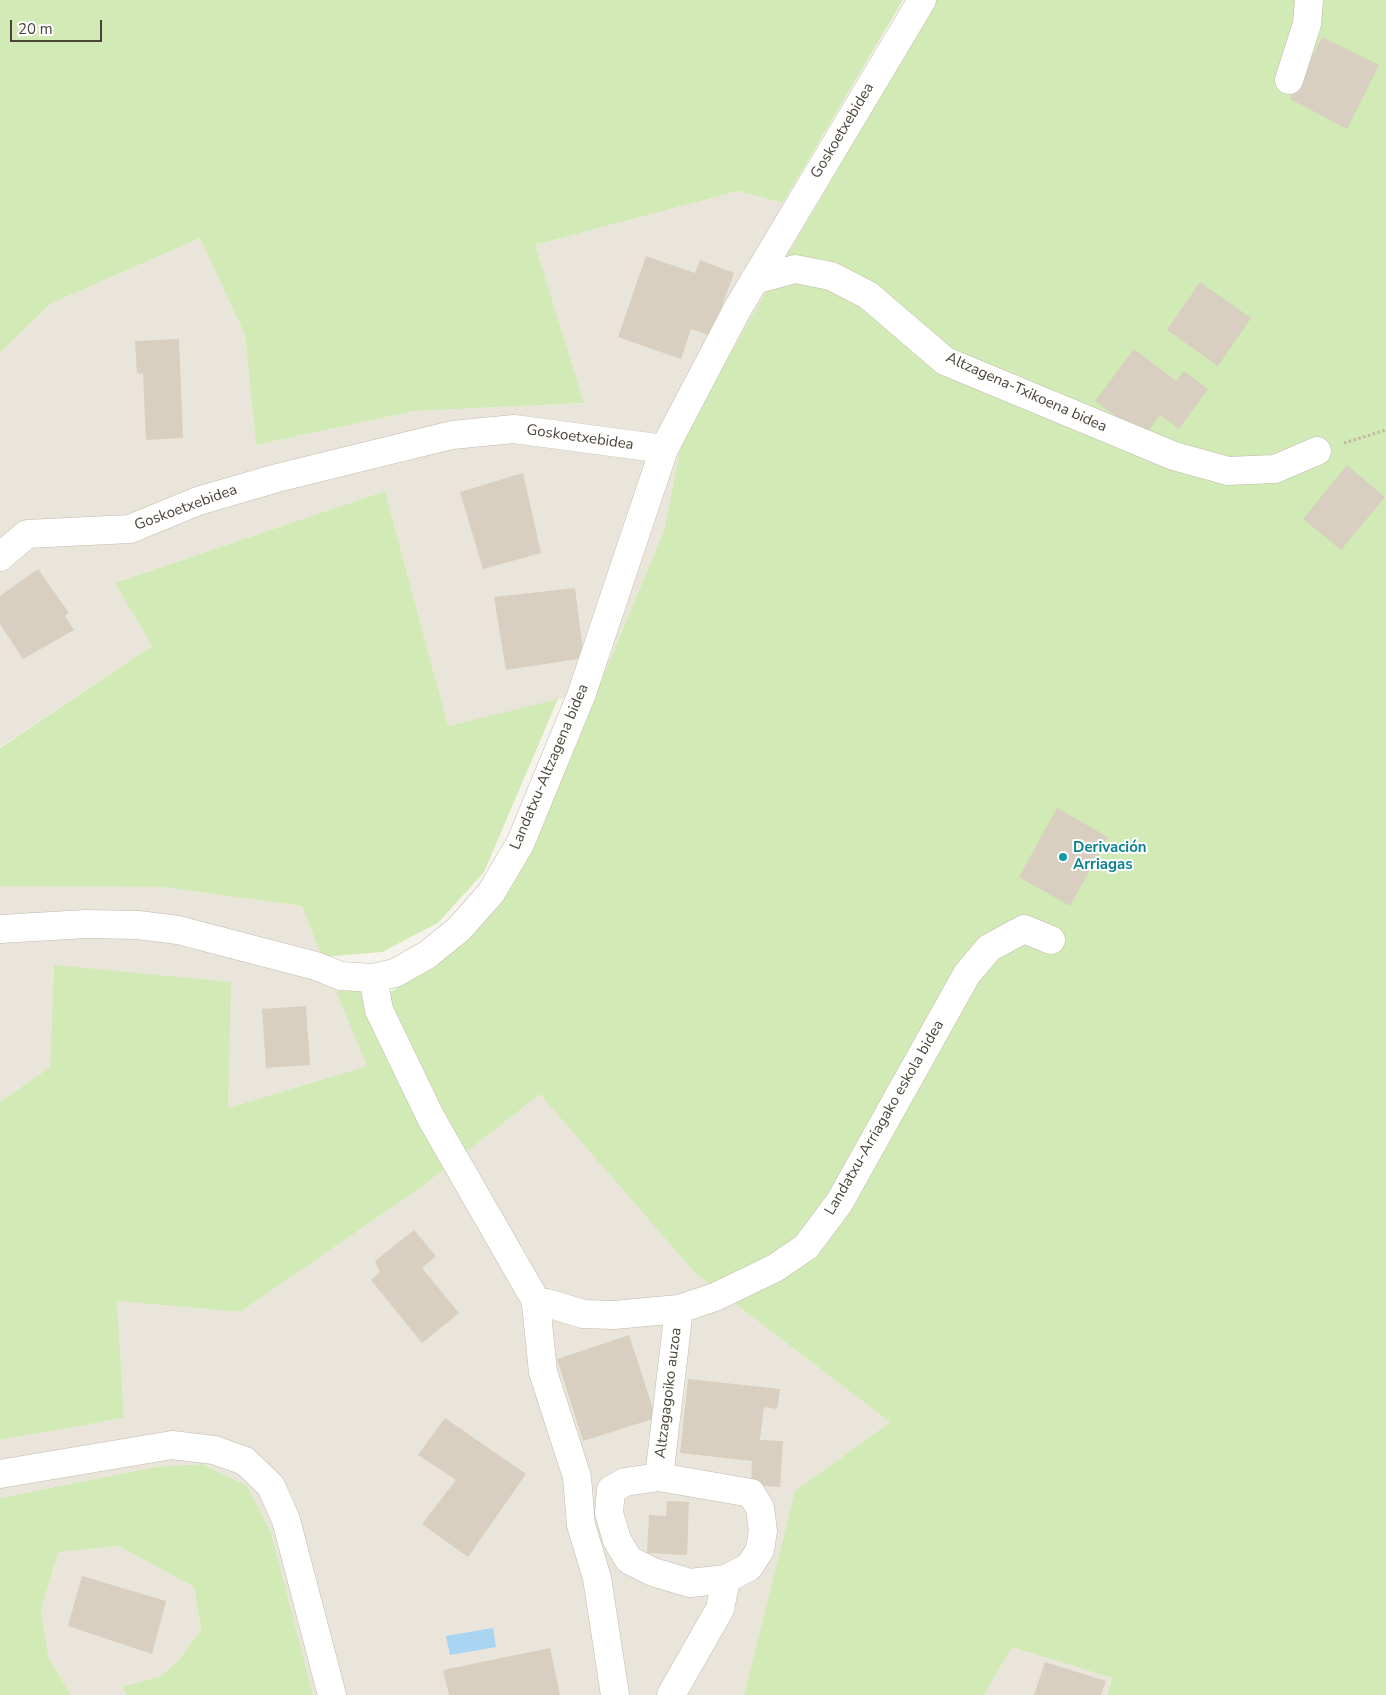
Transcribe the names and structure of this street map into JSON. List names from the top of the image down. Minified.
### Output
{"streets":{"street":["Goskoetxebidea","Altzagena-Txikoena bidea","Landatxu-Altzagena bidea","Landatxu-Arriagako eskola bidea","Altzagagoiko auzoa"]},"crossings":[["Goskoetxebidea","Altzagena-Txikoena bidea"],["Goskoetxebidea","Landatxu-Altzagena bidea"],["Landatxu-Arriagako eskola bidea","Altzagagoiko auzoa"]],"places":["Derivación Arriagas"],"scale_bar":"20 m"}
